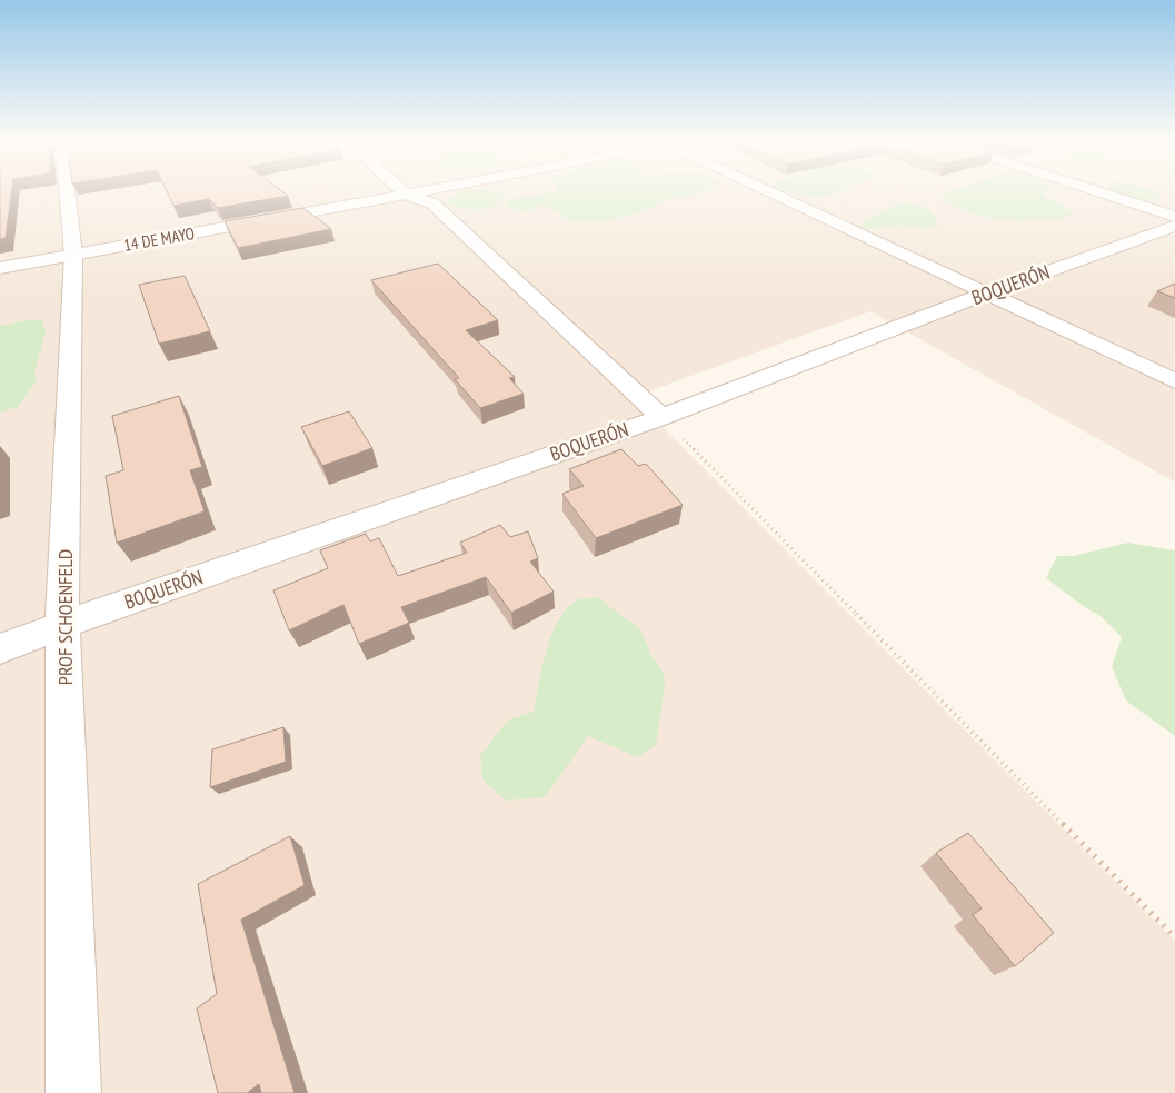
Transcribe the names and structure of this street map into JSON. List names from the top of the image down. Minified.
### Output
{"streets":{"street":["14 DE MAYO","BOQUERÓN","PROF SCHOENFELD"]},"crossings":[["14 DE MAYO","PROF SCHOENFELD"],["BOQUERÓN","PROF SCHOENFELD"]]}
